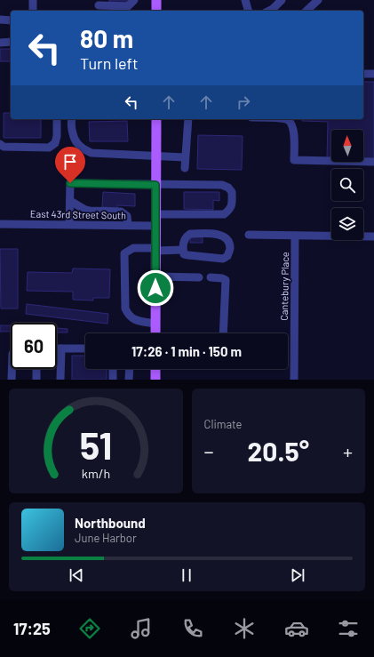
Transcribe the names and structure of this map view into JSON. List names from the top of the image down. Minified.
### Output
{"streets":{"street":["East 43rd Street South","Cantebury Place"]},"north":"top","page":{"turn":["80 m","Turn left"],"limit":"60","trip":"17:26 · 1 min · 150 m","tile":"Climate","heat":["−","20.5°","+"],"song":["Northbound","June Harbor"],"tabs":"17:25","gauge":["51","km/h"]}}
